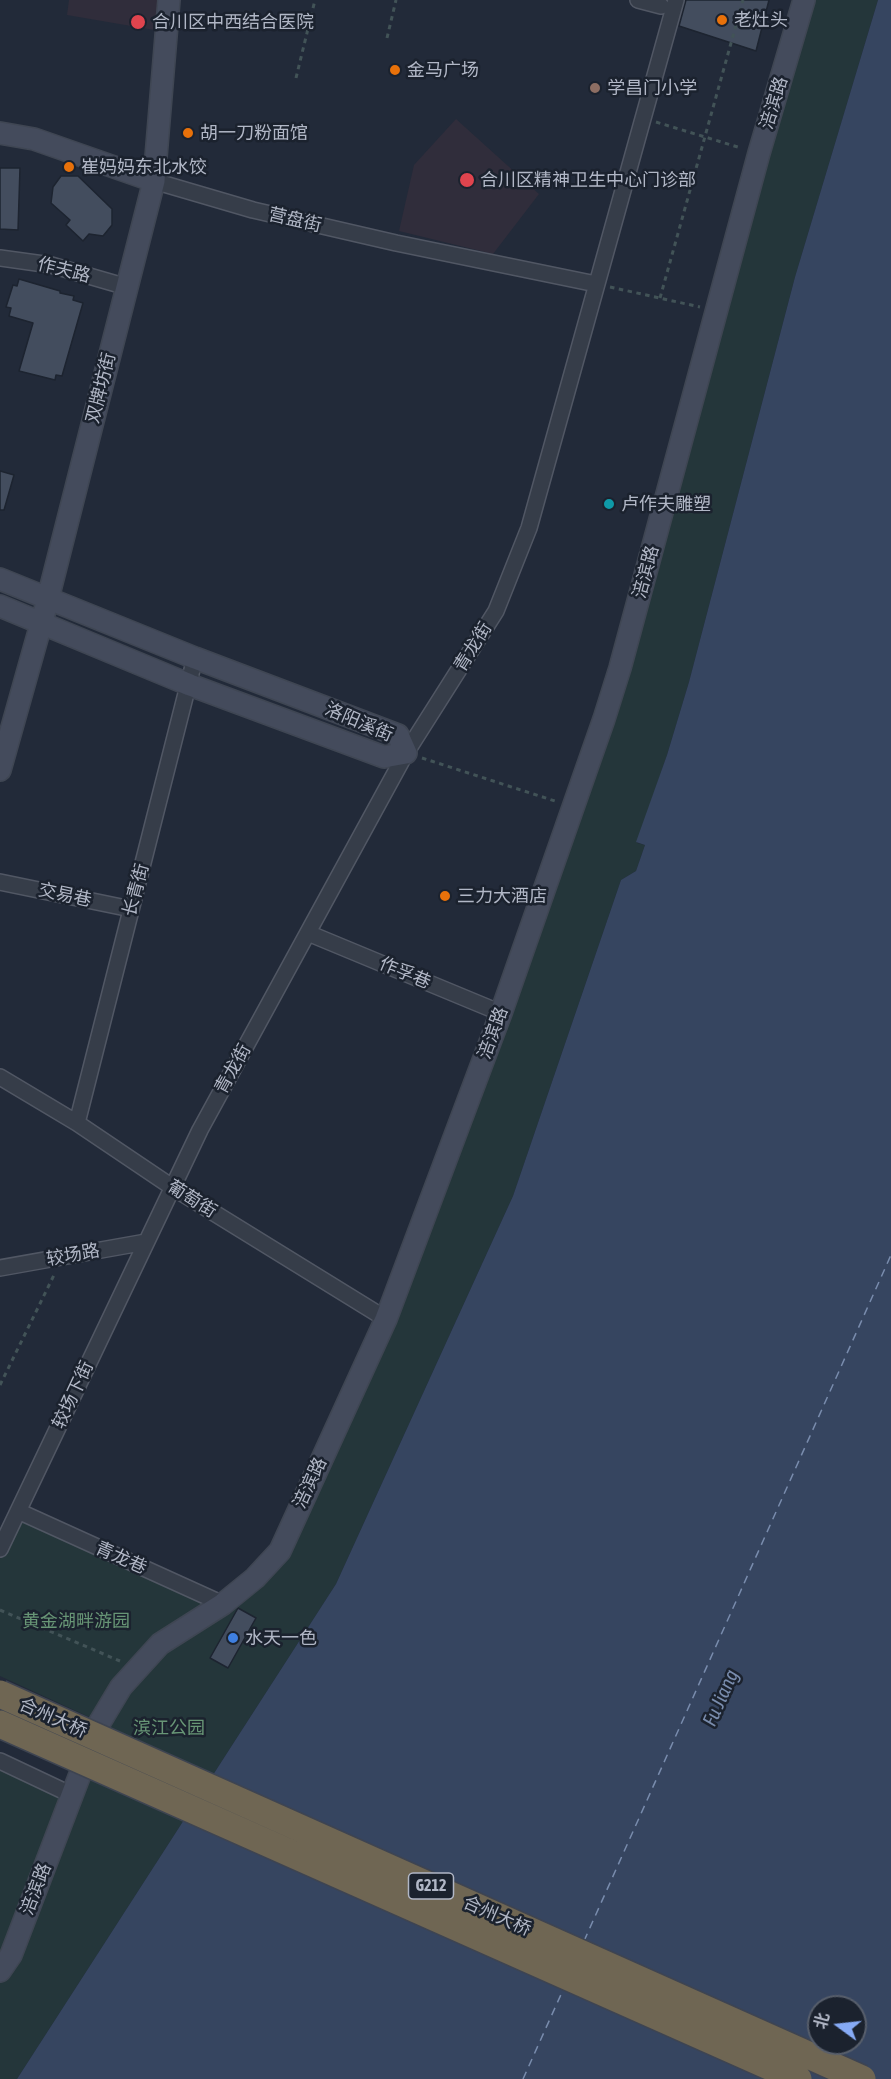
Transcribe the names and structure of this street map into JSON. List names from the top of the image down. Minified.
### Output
{"streets":{"highway":["合州大桥","G212"],"main road":["涪滨路","营盘街","双牌坊街","洛阳溪街"],"street":["作夫路","青龙街","长青街","交易巷","作孚巷","葡萄街","较场路","较场下街","青龙巷"]},"crossings":[["涪滨路","作孚巷"],["涪滨路","葡萄街"],["涪滨路","青龙巷"],["营盘街","双牌坊街"],["营盘街","青龙街"],["作夫路","双牌坊街"],["双牌坊街","洛阳溪街"],["青龙街","洛阳溪街"],["青龙街","作孚巷"],["青龙街","葡萄街"],["青龙街","较场路"],["青龙街","较场下街"],["洛阳溪街","长青街"],["长青街","交易巷"],["长青街","葡萄街"],["较场路","较场下街"],["较场下街","青龙巷"]],"water":["Fu Jiang"],"parks":["黄金湖畔游园","滨江公园"],"places":["老灶头","合川区中西结合医院","金马广场","学昌门小学","胡一刀粉面馆","崔妈妈东北水饺","合川区精神卫生中心门诊部","卢作夫雕塑","三力大酒店","水天一色"],"north":"left"}
